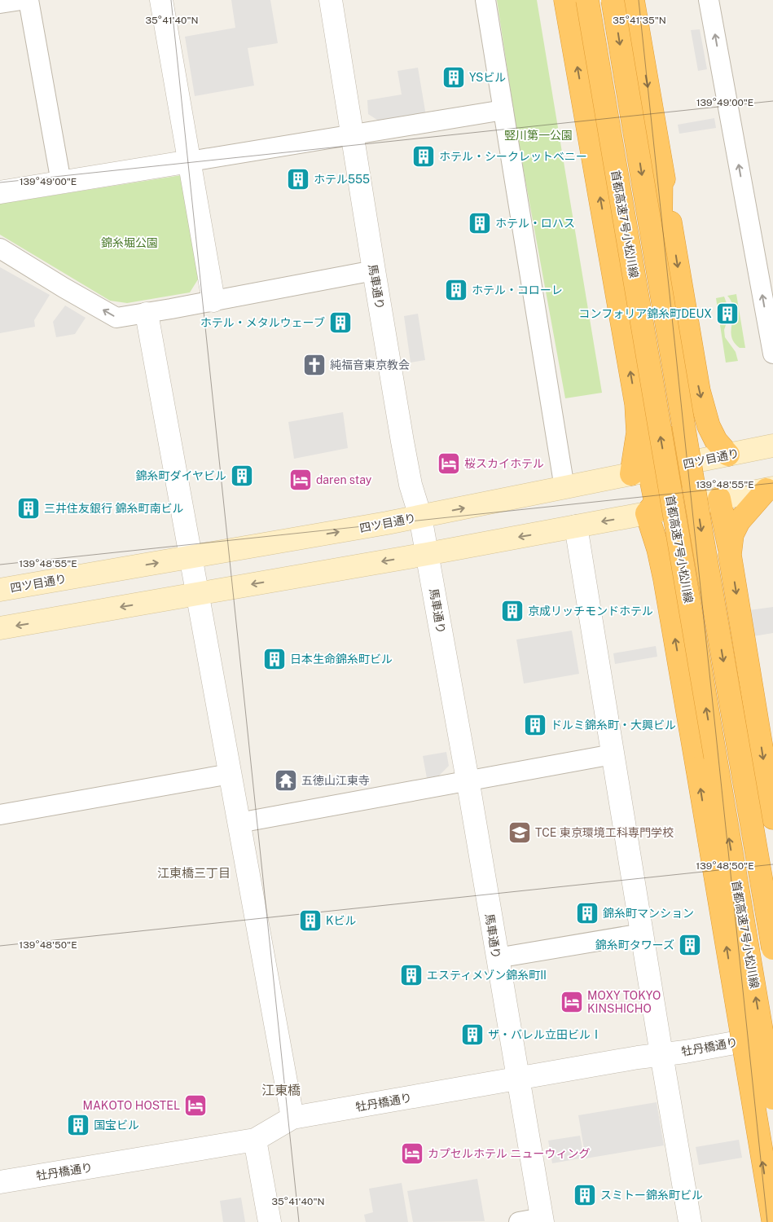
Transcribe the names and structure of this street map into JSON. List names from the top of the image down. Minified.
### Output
{"streets":{"highway":["首都高速7号小松川線"],"main road":["四ツ目通り"],"street":["馬車通り","牡丹橋通り"]},"crossings":[["馬車通り","四ツ目通り"],["馬車通り","牡丹橋通り"]],"districts":["江東橋三丁目","江東橋"],"parks":["竪川第一公園","錦糸堀公園"],"places":{"building":["YSビル","ホテル・シークレットベニー","ホテル555","ホテル・ロハス","ホテル・コローレ","コンフォリア錦糸町DEUX","ホテル・メタルウェーブ","錦糸町ダイヤビル","三井住友銀行 錦糸町南ビル","京成リッチモンドホテル","日本生命錦糸町ビル","ドルミ錦糸町・大興ビル","錦糸町マンション","Kビル","錦糸町タワーズ","エスティメゾン錦糸町II","ザ・バレル立田ビルⅠ","国宝ビル","スミトー錦糸町ビル"],"church":["純福音東京教会"],"hotel":["桜スカイホテル","daren stay","MOXY TOKYO KINSHICHO","MAKOTO HOSTEL","カプセルホテル ニューウィング"],"temple":["五徳山江東寺"],"school or university":["TCE 東京環境工科専門学校"]},"coordinates":["35°41'40\"N","35°41'35\"N","139°49'00\"E","139°48'55\"E","139°48'50\"E"]}
